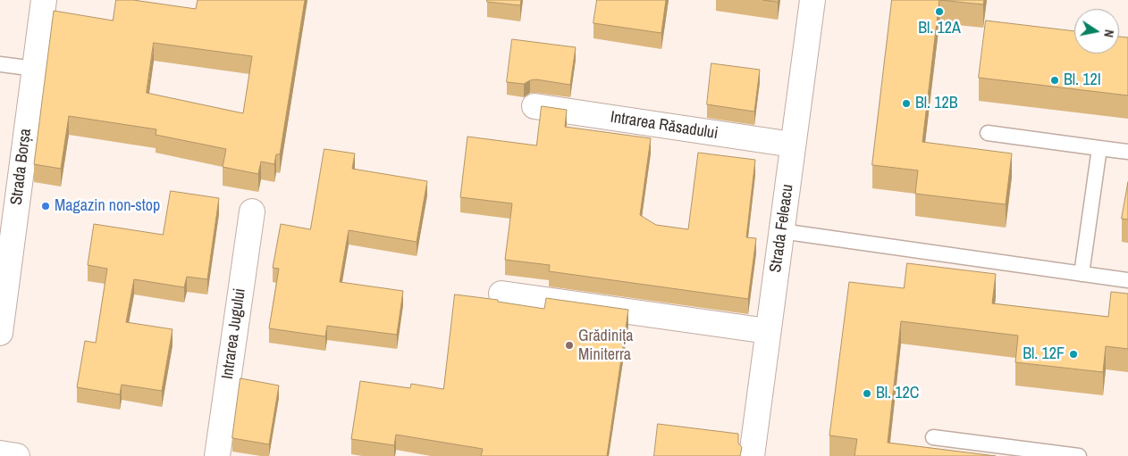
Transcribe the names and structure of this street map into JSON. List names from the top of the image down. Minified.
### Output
{"streets":{"street":["Intrarea Răsadului","Strada Borșa","Strada Feleacu","Intrarea Jugului"]},"crossings":[["Intrarea Răsadului","Strada Feleacu"]],"places":["Bl. 12A","Bl. 12I","Bl. 12B","Magazin non-stop","Grădinița Miniterra","Bl. 12F","Bl. 12C"],"north":"right"}
